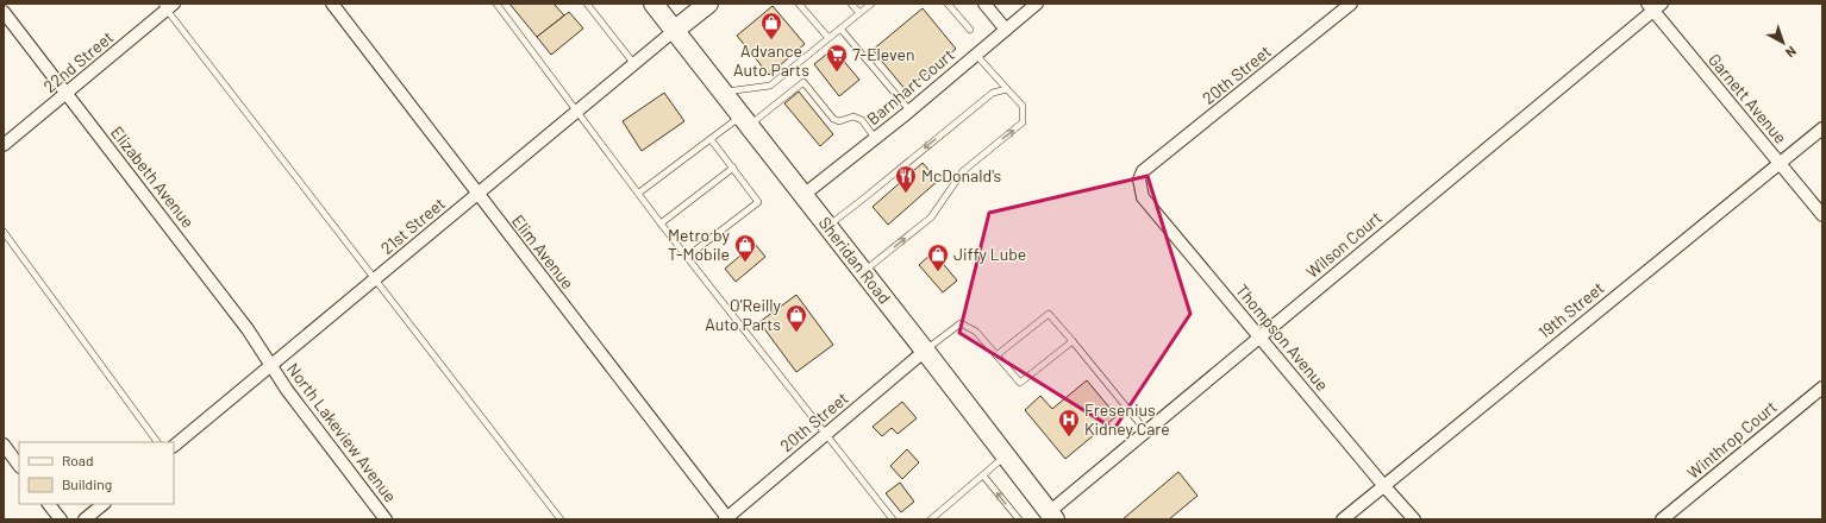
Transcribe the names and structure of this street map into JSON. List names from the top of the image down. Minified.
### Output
{"streets":{"main road":["Sheridan Road"],"street":["22nd Street","20th Street","Barnhart Court","Garnett Avenue","Elizabeth Avenue","21st Street","Wilson Court","Elim Avenue","19th Street","Thompson Avenue","North Lakeview Avenue","Winthrop Court"]},"crossings":[["22nd Street","Elizabeth Avenue"],["20th Street","Elim Avenue"],["20th Street","Sheridan Road"],["20th Street","Thompson Avenue"],["Barnhart Court","Sheridan Road"],["Garnett Avenue","Wilson Court"],["Garnett Avenue","19th Street"],["Elizabeth Avenue","21st Street"],["Elizabeth Avenue","North Lakeview Avenue"],["21st Street","Elim Avenue"],["21st Street","Sheridan Road"],["21st Street","North Lakeview Avenue"],["Wilson Court","Sheridan Road"],["Wilson Court","Thompson Avenue"],["19th Street","Thompson Avenue"]],"places":{"shop":["Advance Auto Parts","Metro by T-Mobile","Jiffy Lube","O'Reilly Auto Parts"],"supermarket":["7-Eleven"],"restaurant":["McDonald's"],"hospital":["Fresenius Kidney Care"]},"legend":["Road","Building"],"north":"bottom right"}
